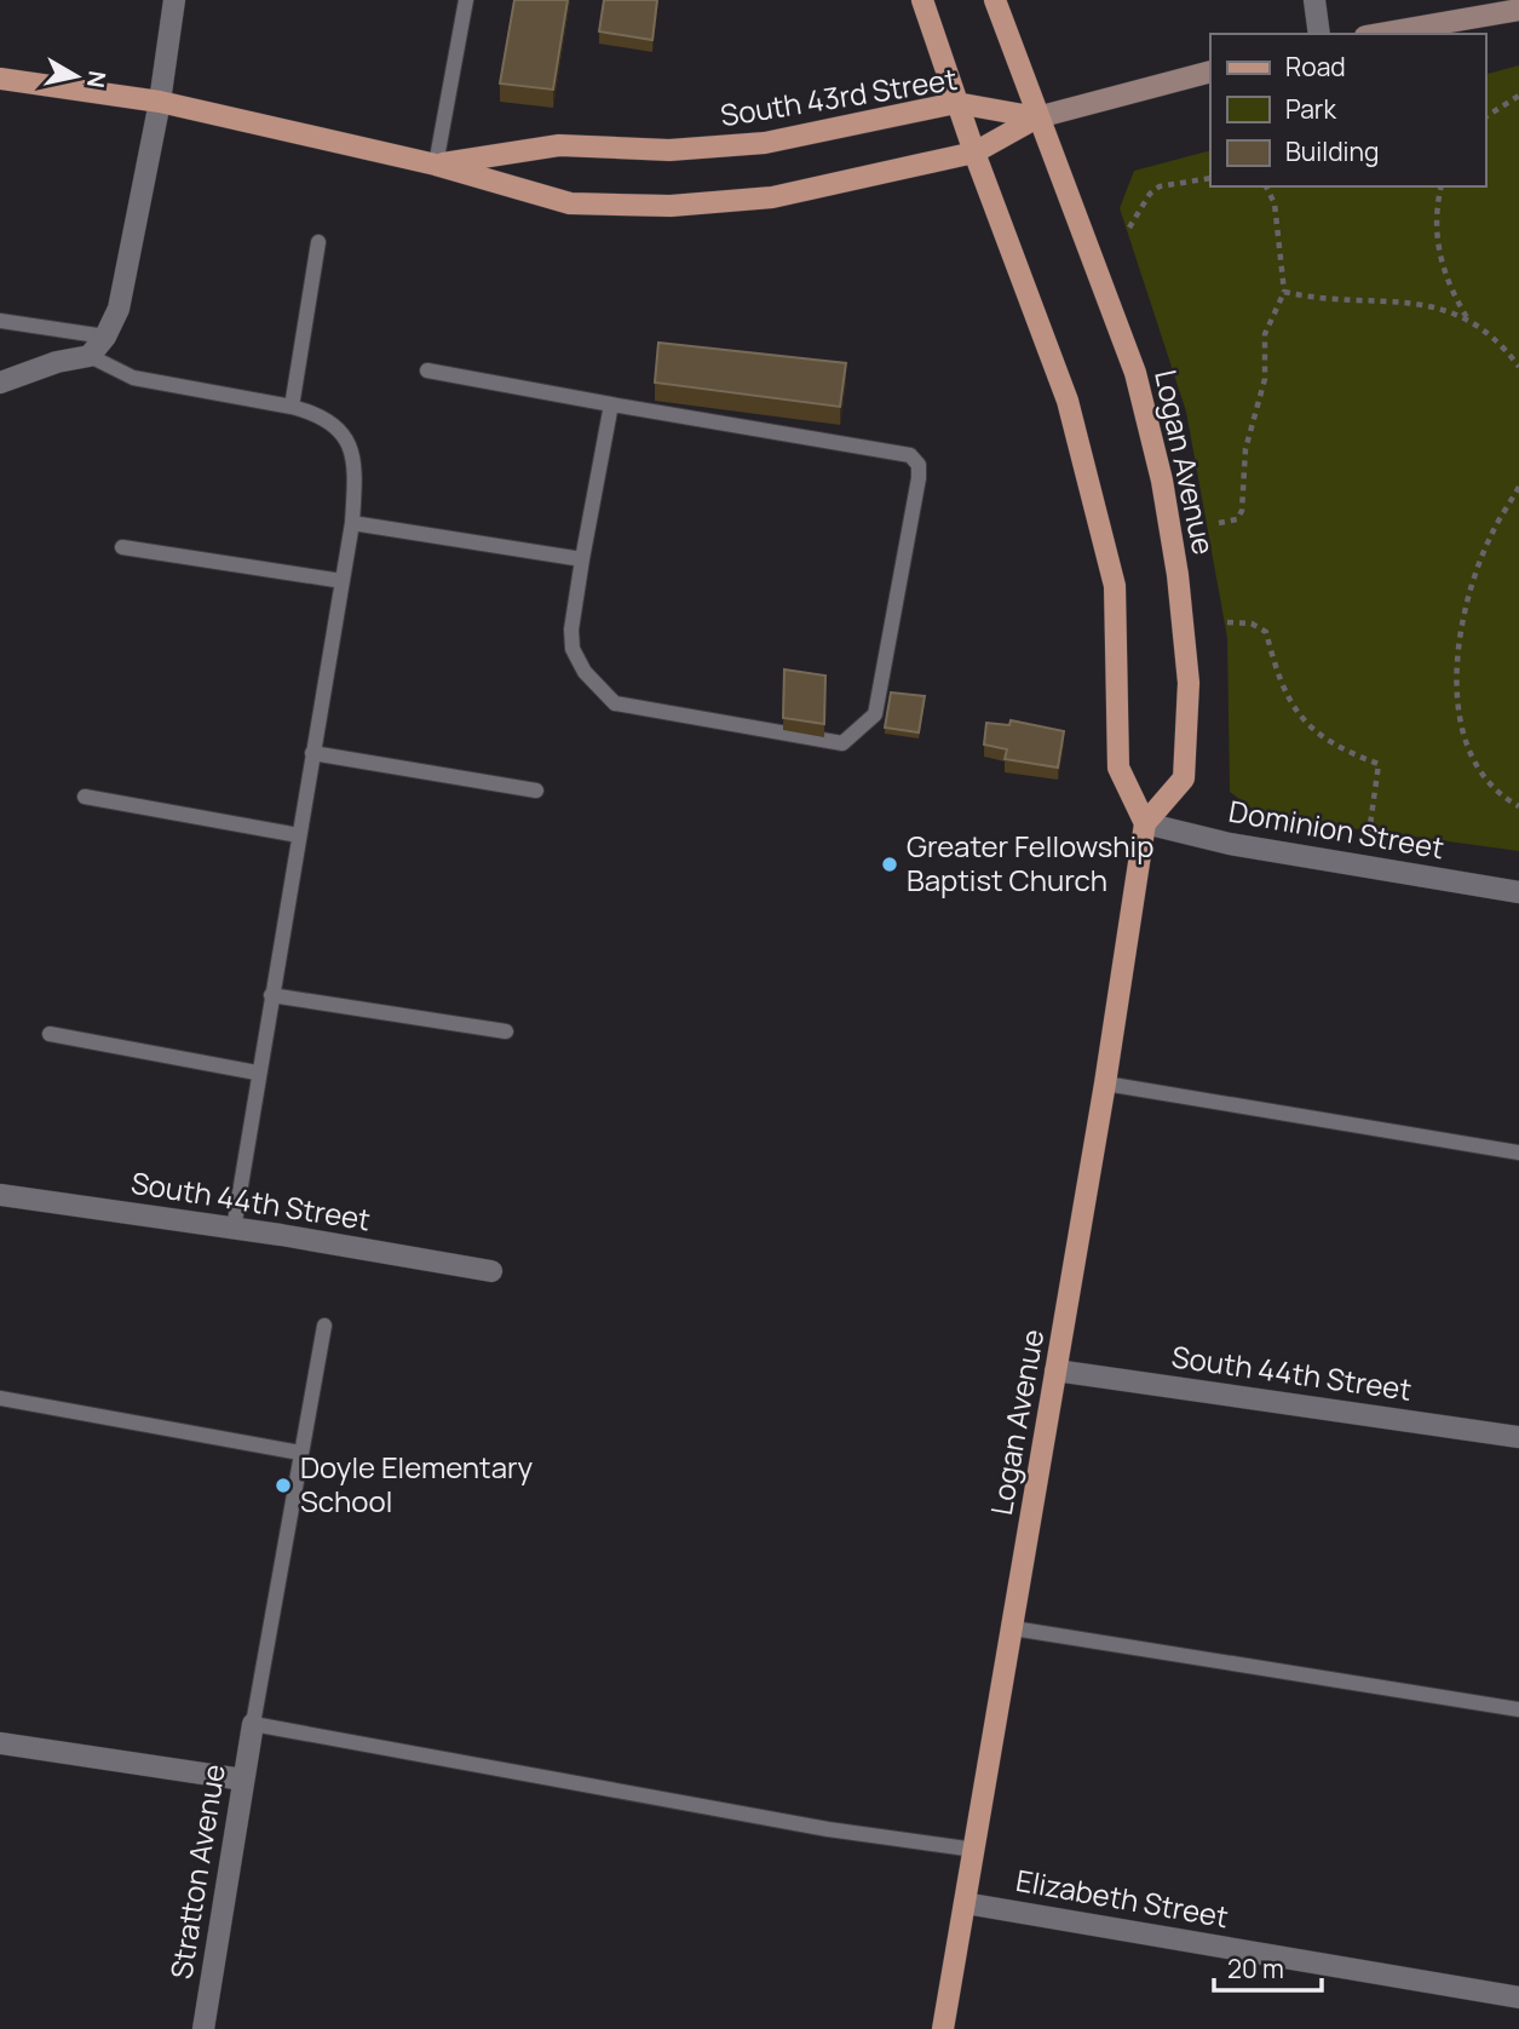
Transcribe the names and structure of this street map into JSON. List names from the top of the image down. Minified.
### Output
{"streets":{"main road":["South 43rd Street","Logan Avenue"],"street":["Dominion Street","South 44th Street","Stratton Avenue","Elizabeth Street"]},"crossings":[["South 43rd Street","Logan Avenue"],["Logan Avenue","Dominion Street"],["Logan Avenue","South 44th Street"],["Logan Avenue","Elizabeth Street"]],"places":["Greater Fellowship Baptist Church","Doyle Elementary School"],"legend":["Road","Park","Building"],"scale_bar":"20 m","north":"right"}
